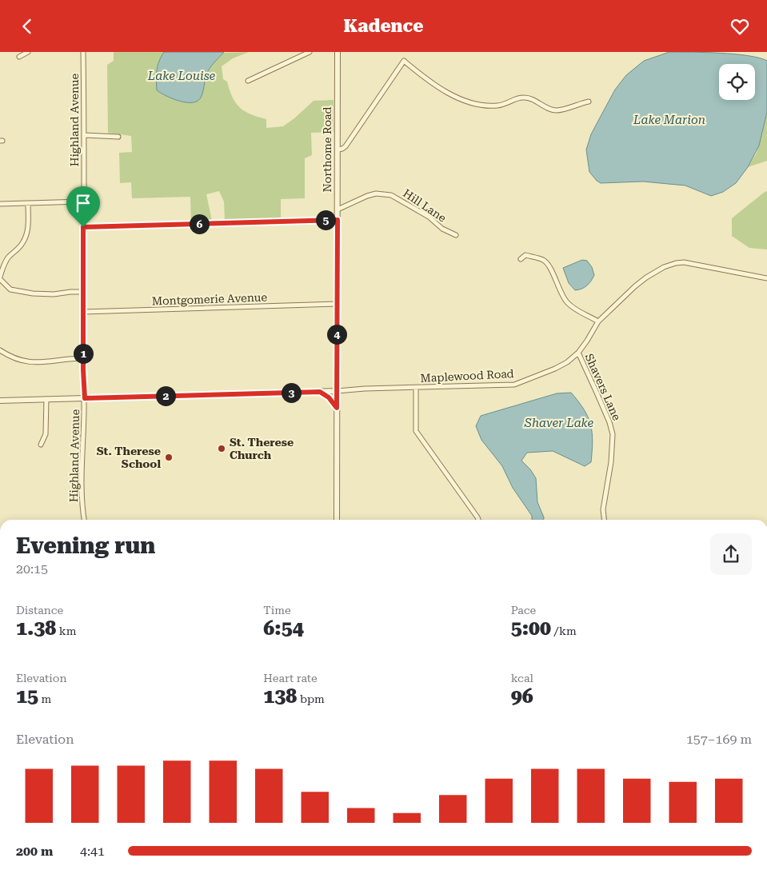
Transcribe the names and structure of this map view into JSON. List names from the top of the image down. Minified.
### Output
{"streets":{"street":["Highland Avenue","Northome Road","Hill Lane","Montgomerie Avenue","Maplewood Road","Shavers Lane"]},"crossings":[["Highland Avenue","Montgomerie Avenue"],["Northome Road","Hill Lane"],["Northome Road","Montgomerie Avenue"],["Northome Road","Maplewood Road"],["Maplewood Road","Shavers Lane"]],"water":["Lake Louise","Lake Marion","Shaver Lake"],"places":["St. Therese Church","St. Therese School"],"page":{"header":"Kadence","pins":["5","6","4","1","3","2"],"heading":["Evening run","20:15"],"stats":[["Distance","1.38 km"],["Time","6:54"],["Pace","5:00 /km"],["Elevation","15 m"],["Heart rate","138 bpm"],["kcal","96"]],"chart":["Elevation","157–169 m"],"list":[{"name":"200 m","note":"4:41"}]}}
